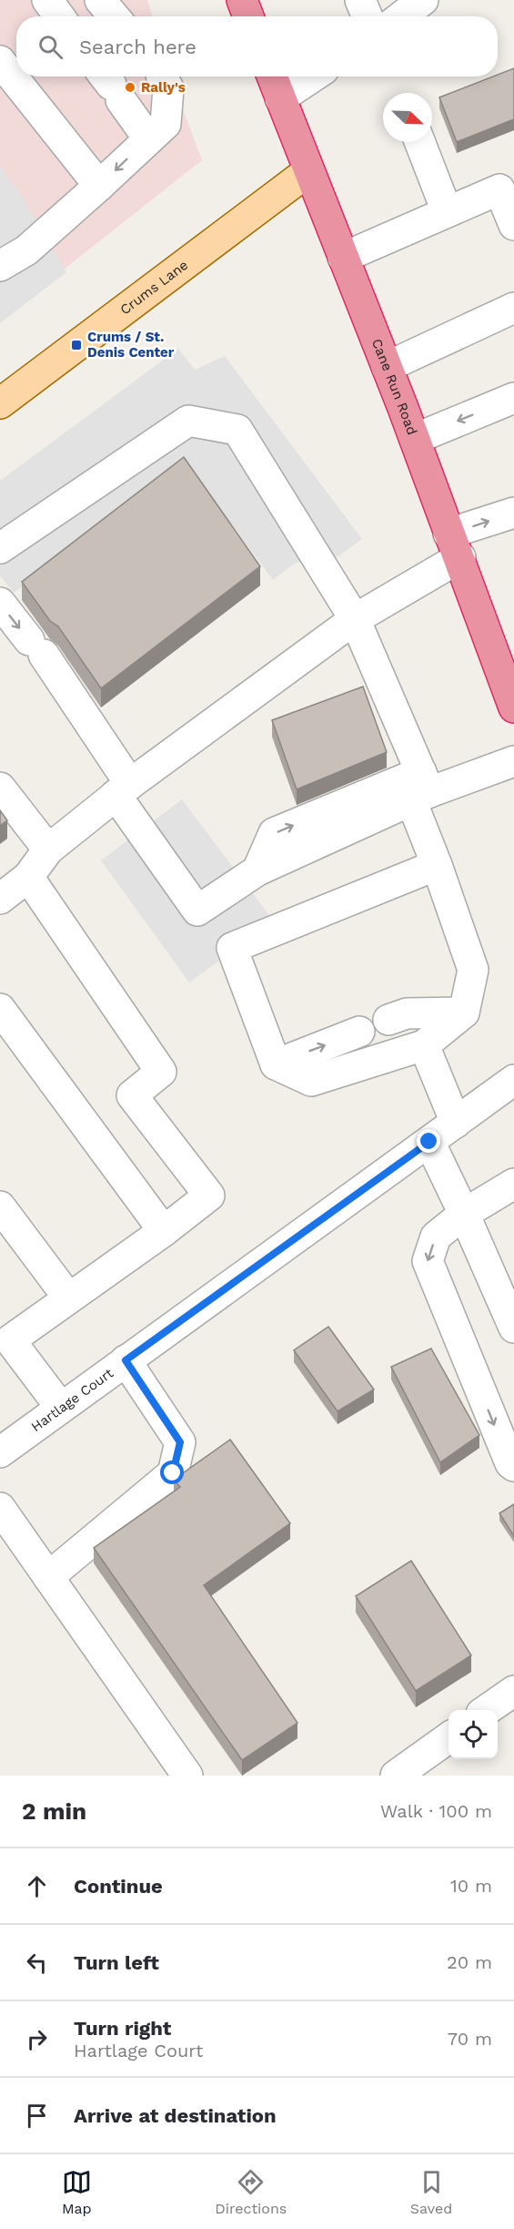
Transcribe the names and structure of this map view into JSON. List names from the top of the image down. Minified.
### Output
{"streets":{"highway":["Cane Run Road"],"main road":["Crums Lane"],"street":["Hartlage Court"]},"crossings":[["Crums Lane","Cane Run Road"]],"places":{"other":["Rally's"],"transit":["Crums / St. Denis Center"]},"north":"bottom right","page":{"search":"Search here","heading":["2 min","Walk · 100 m"],"list":[["Continue","10 m"],["Turn left","20 m"],["Turn right","Hartlage Court","70 m"],"Arrive at destination"],"nav":["Map","Directions","Saved"]}}
